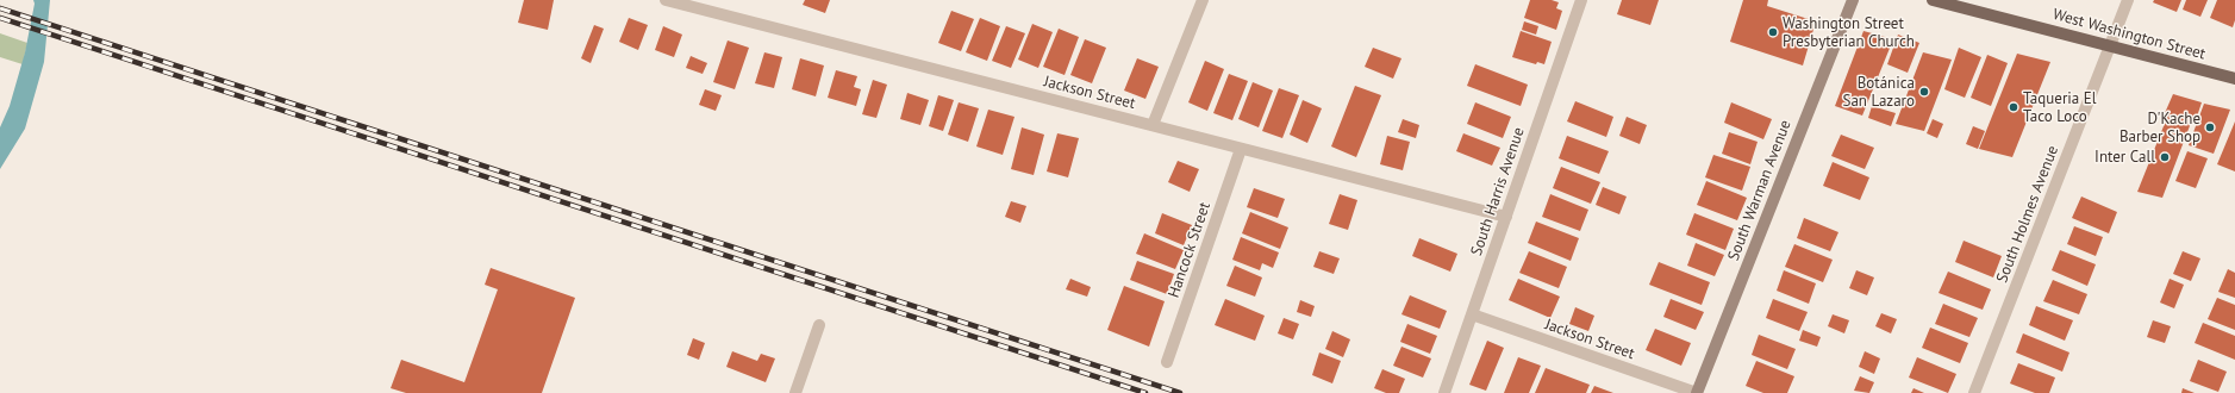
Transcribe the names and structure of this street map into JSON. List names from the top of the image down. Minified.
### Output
{"streets":{"main road":["West Washington Street","South Warman Avenue"],"street":["Jackson Street","South Harris Avenue","South Holmes Avenue","Hancock Street"]},"crossings":[["West Washington Street","South Holmes Avenue"],["Jackson Street","South Warman Avenue"],["Jackson Street","South Harris Avenue"],["Jackson Street","Hancock Street"]],"places":["Washington Street Presbyterian Church","Botánica San Lazaro","Taqueria El Taco Loco","D'Kache Barber Shop","Inter Call"]}
